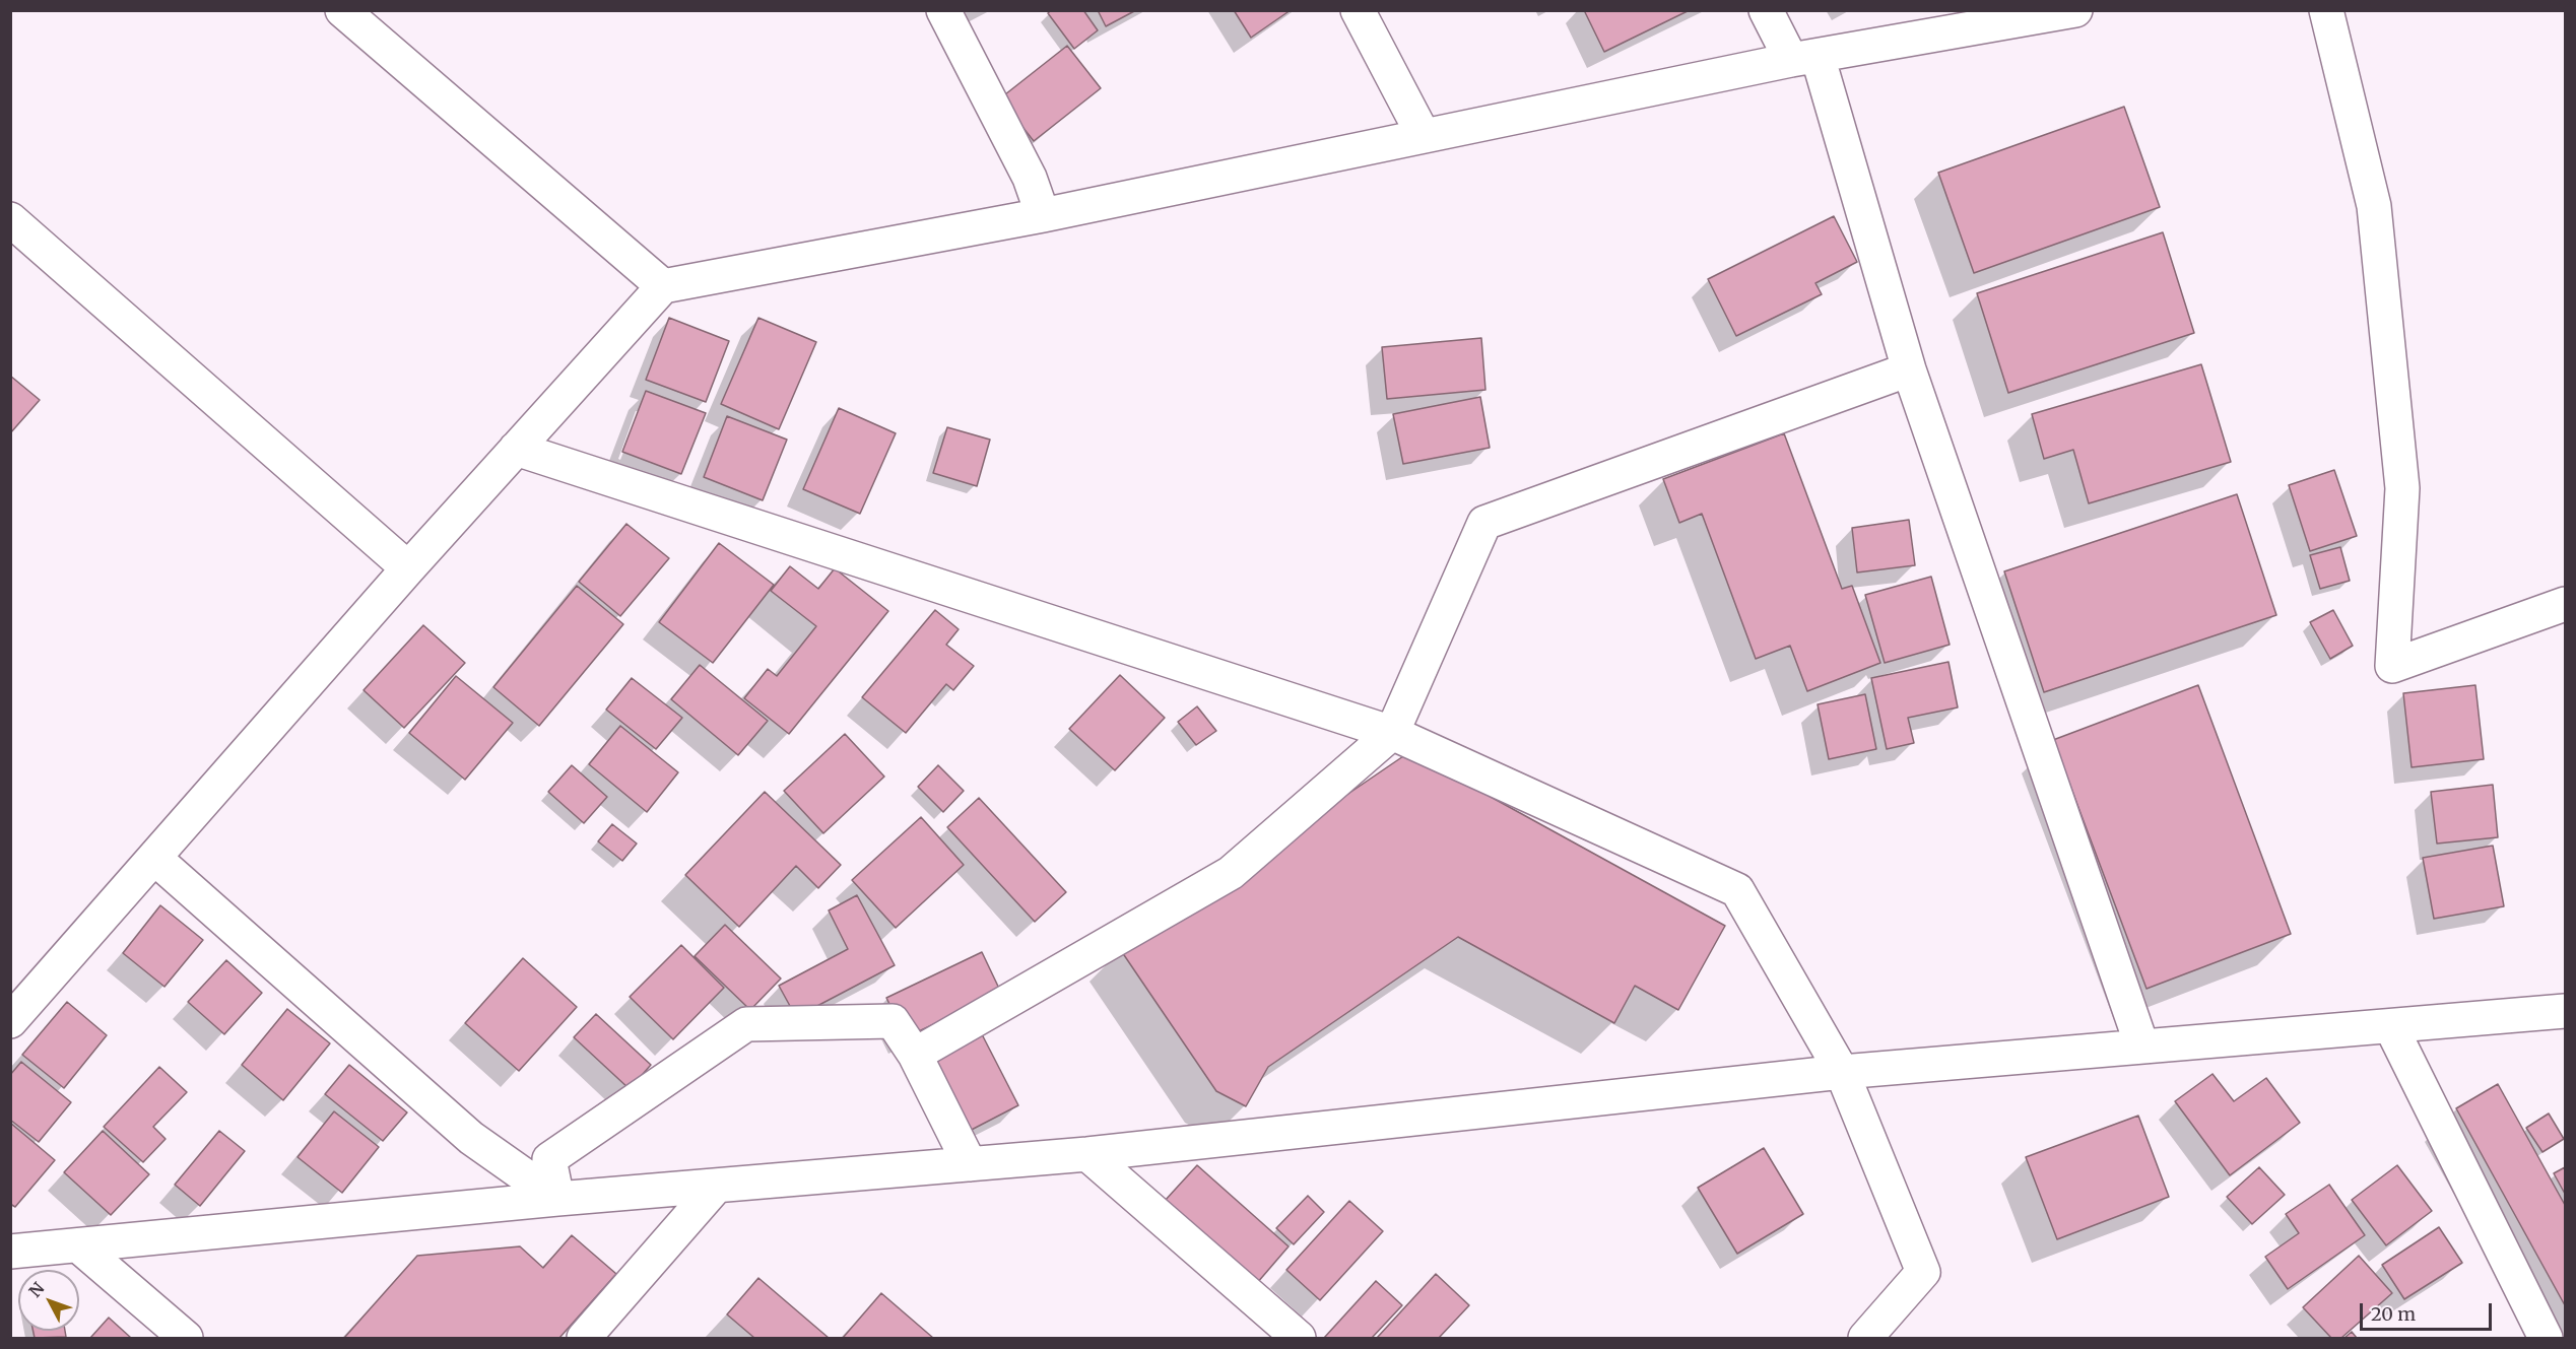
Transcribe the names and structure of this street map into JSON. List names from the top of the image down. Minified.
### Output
{"scale_bar":"20 m","north":"top left"}
